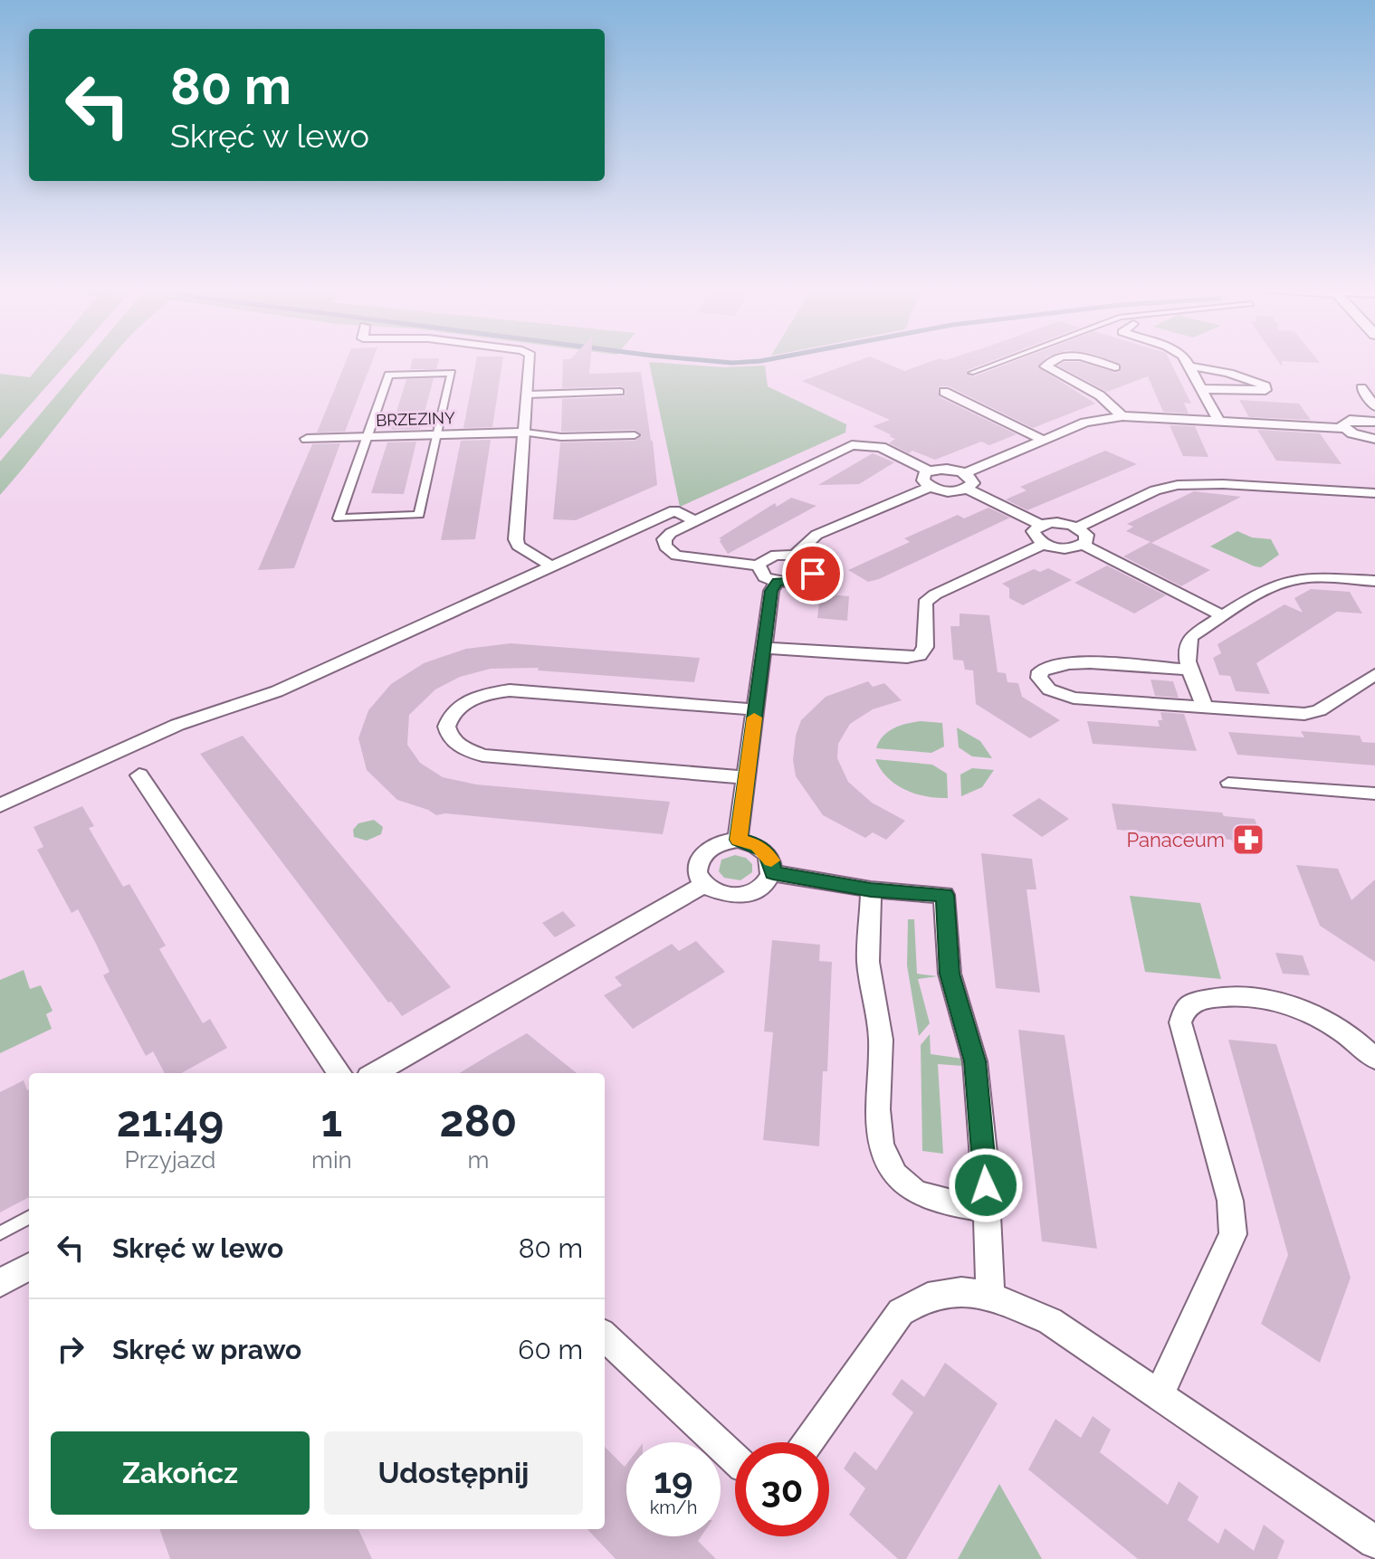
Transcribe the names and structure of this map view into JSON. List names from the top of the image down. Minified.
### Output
{"streets":{"street":["BRZEZINY"]},"places":{"pharmacy":["Panaceum"]},"page":{"turn":["80 m","Skręć w lewo"],"eta":["21:49","Przyjazd","1","min","280","m"],"list":[{"name":"Skręć w lewo","value":"80 m"},{"name":"Skręć w prawo","value":"60 m"}],"buttons":["Zakończ","Udostępnij"],"speed":"19 km/h","limit":"30"}}
